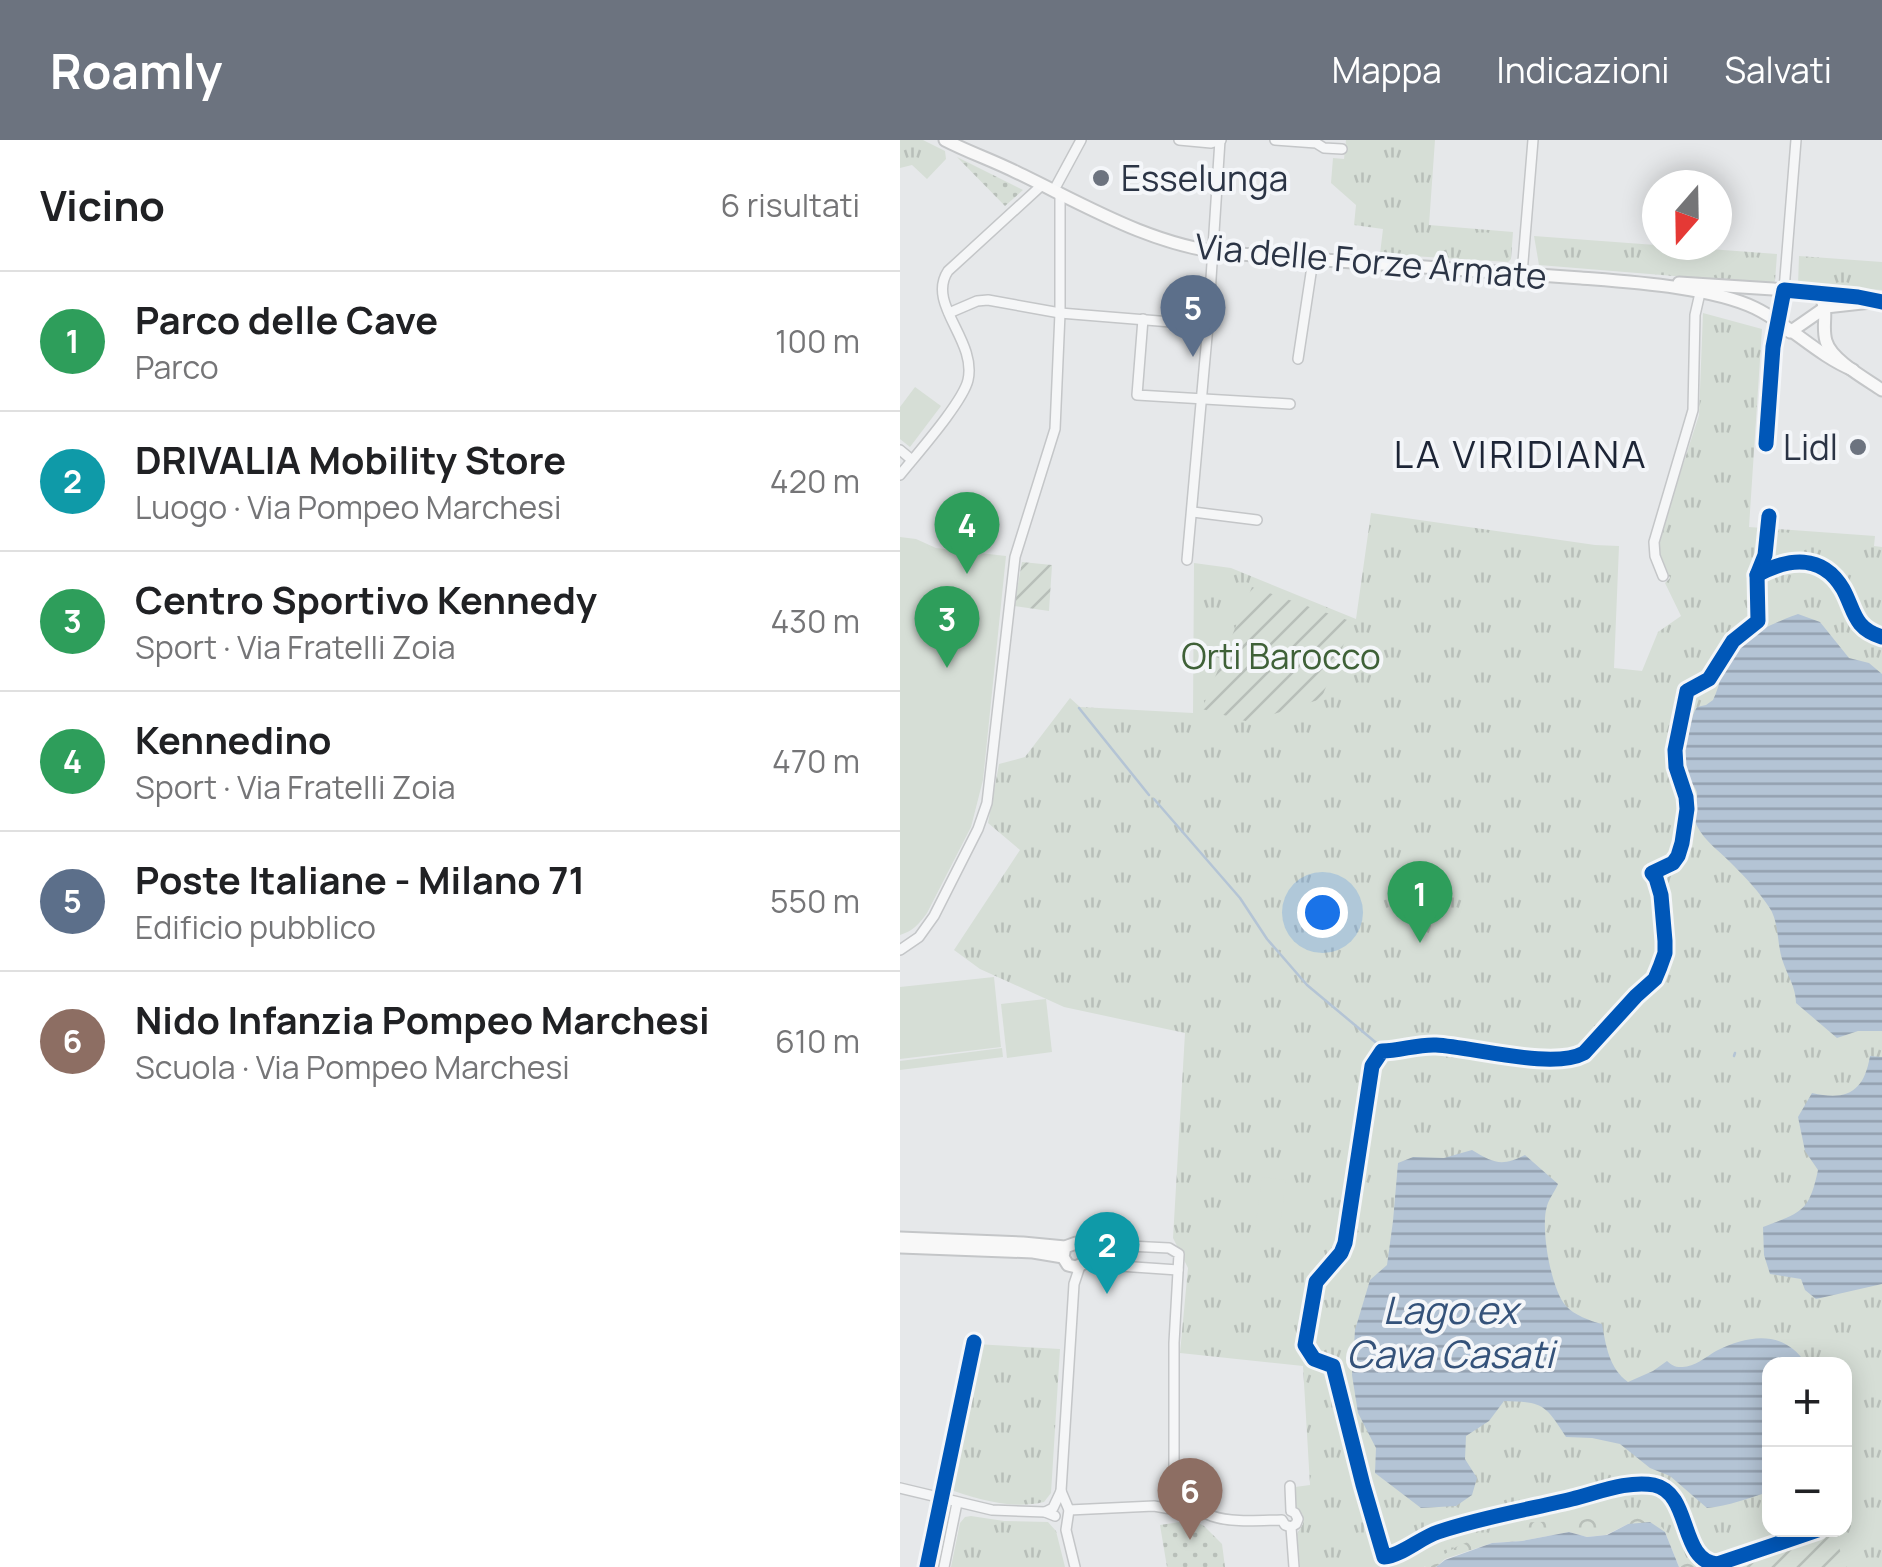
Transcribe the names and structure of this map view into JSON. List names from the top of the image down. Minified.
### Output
{"streets":{"street":["Via delle Forze Armate"]},"districts":["LA VIRIDIANA"],"water":["Lago ex Cava Casati"],"parks":["Orti Barocco"],"places":["Esselunga","Lidl"],"north":"bottom","page":{"header":"Roamly","nav":["Mappa","Indicazioni","Salvati"],"heading":["Vicino","6 risultati"],"list":[{"mark":"1","name":"Parco delle Cave","note":"Parco","value":"100 m"},{"mark":"2","name":"DRIVALIA Mobility Store","note":"Luogo · Via Pompeo Marchesi","value":"420 m"},{"mark":"3","name":"Centro Sportivo Kennedy","note":"Sport · Via Fratelli Zoia","value":"430 m"},{"mark":"4","name":"Kennedino","note":"Sport · Via Fratelli Zoia","value":"470 m"},{"mark":"5","name":"Poste Italiane - Milano 71","note":"Edificio pubblico","value":"550 m"},{"mark":"6","name":"Nido Infanzia Pompeo Marchesi","note":"Scuola · Via Pompeo Marchesi","value":"610 m"}],"pins":["5","4","3","1","2","6"],"map_buttons":["+","−"]}}
